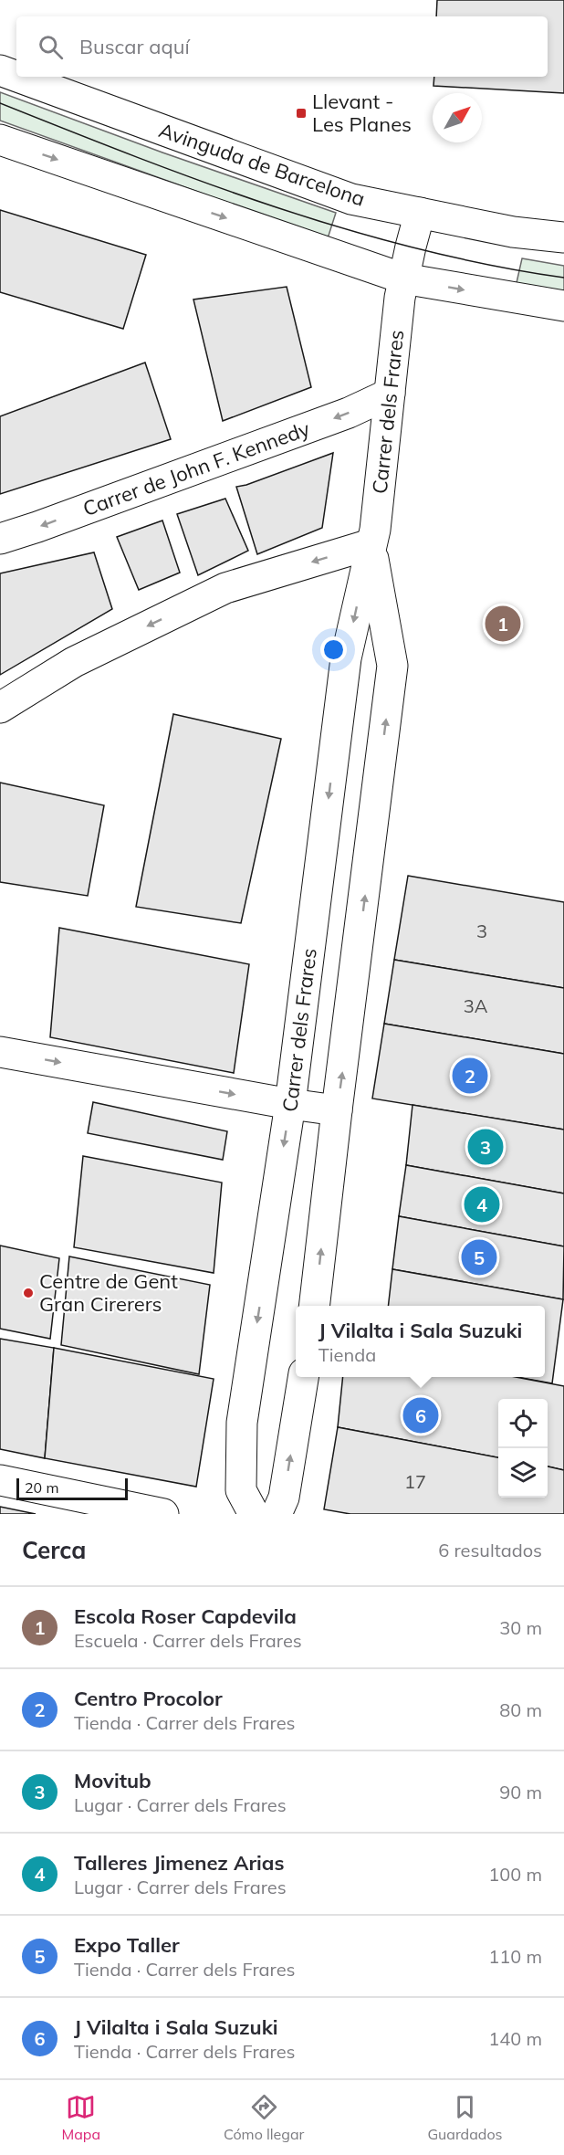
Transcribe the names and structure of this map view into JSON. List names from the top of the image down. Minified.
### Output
{"streets":{"street":["Avinguda de Barcelona","Carrer dels Frares","Carrer de John F. Kennedy"]},"crossings":[["Avinguda de Barcelona","Carrer dels Frares"],["Carrer dels Frares","Carrer de John F. Kennedy"]],"places":{"transit":["Llevant - Les Planes"],"other":["Centre de Gent Gran Cirerers"]},"house_numbers":["3","3A","17"],"scale_bar":"20 m","north":"top right","page":{"search":"Buscar aquí","pins":["1","2","3","4","5","6"],"popup":["J Vilalta i Sala Suzuki","Tienda"],"scale":"20 m","heading":["Cerca","6 resultados"],"list":[{"mark":"1","name":"Escola Roser Capdevila","note":"Escuela · Carrer dels Frares","value":"30 m"},{"mark":"2","name":"Centro Procolor","note":"Tienda · Carrer dels Frares","value":"80 m"},{"mark":"3","name":"Movitub","note":"Lugar · Carrer dels Frares","value":"90 m"},{"mark":"4","name":"Talleres Jimenez Arias","note":"Lugar · Carrer dels Frares","value":"100 m"},{"mark":"5","name":"Expo Taller","note":"Tienda · Carrer dels Frares","value":"110 m"},{"mark":"6","name":"J Vilalta i Sala Suzuki","note":"Tienda · Carrer dels Frares","value":"140 m"}],"nav":["Mapa","Cómo llegar","Guardados"]}}
